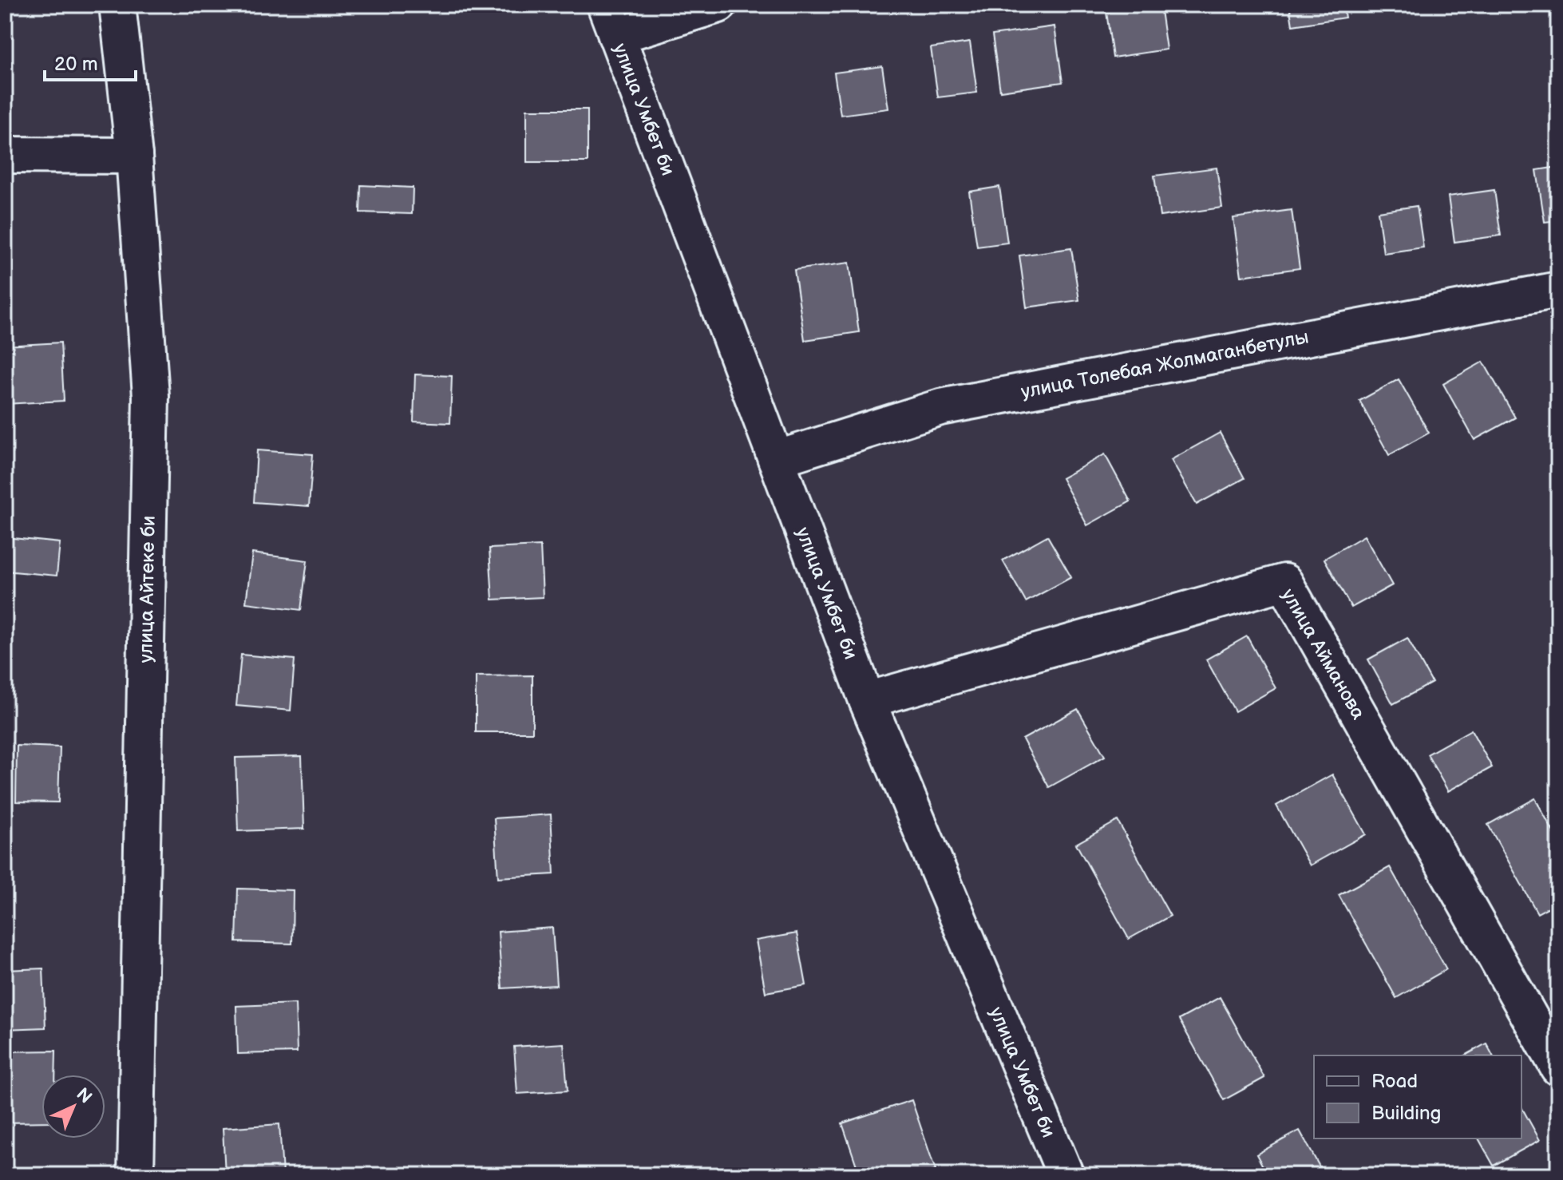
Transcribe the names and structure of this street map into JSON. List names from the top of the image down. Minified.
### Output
{"streets":{"street":["улица Умбет би","улица Толебая Жолмаганбетулы","улица Айтеке би","улица Айманова"]},"crossings":[["улица Умбет би","улица Толебая Жолмаганбетулы"],["улица Умбет би","улица Айманова"]],"legend":["Road","Building"],"scale_bar":"20 m","north":"top right"}
